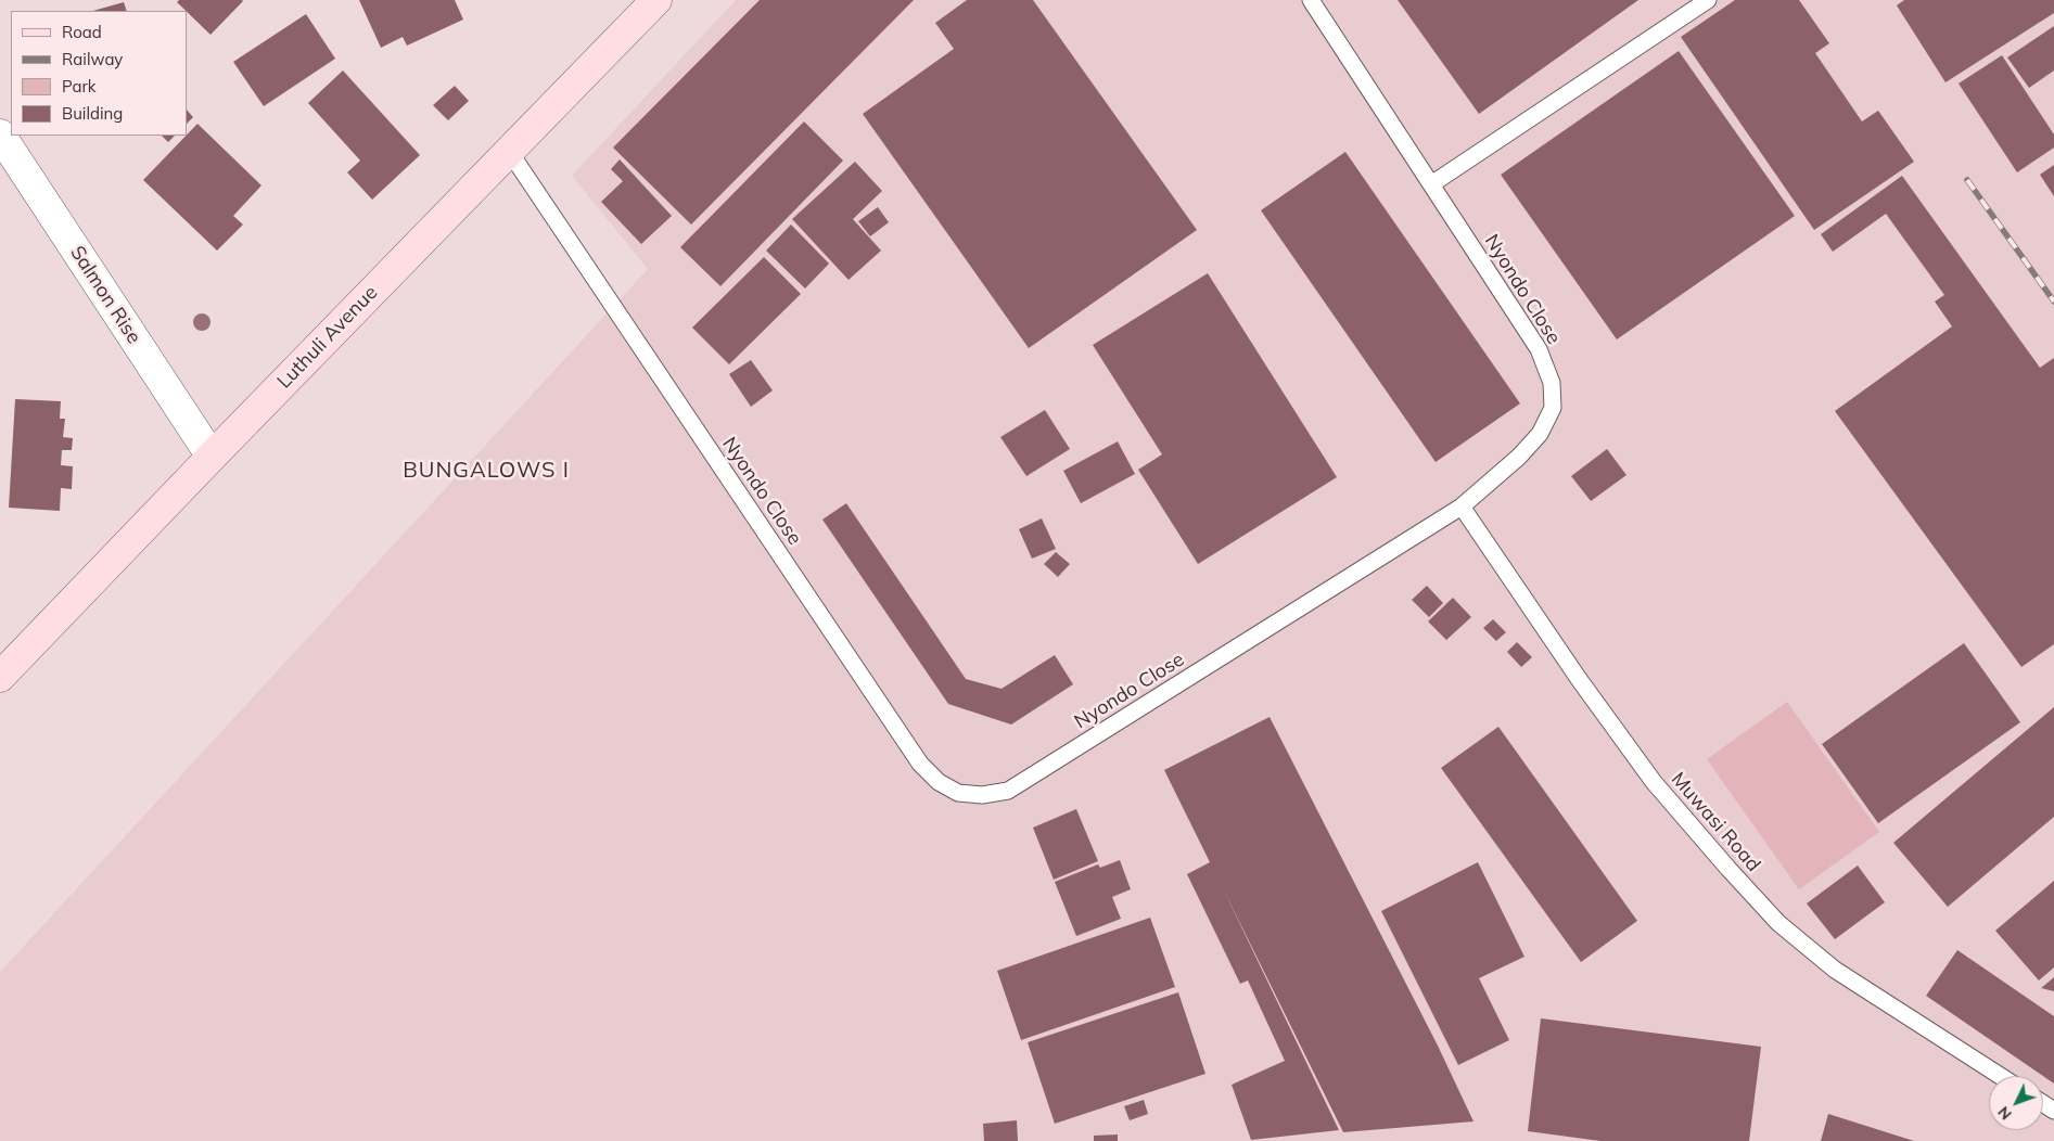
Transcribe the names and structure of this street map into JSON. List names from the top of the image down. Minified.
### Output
{"streets":{"street":["Salmon Rise","Luthuli Avenue"],"lane":["Nyondo Close","Muwasi Road"]},"crossings":[["Nyondo Close","Luthuli Avenue"],["Nyondo Close","Muwasi Road"],["Salmon Rise","Luthuli Avenue"]],"districts":["BUNGALOWS I"],"legend":["Road","Railway","Park","Building"],"north":"bottom left"}
